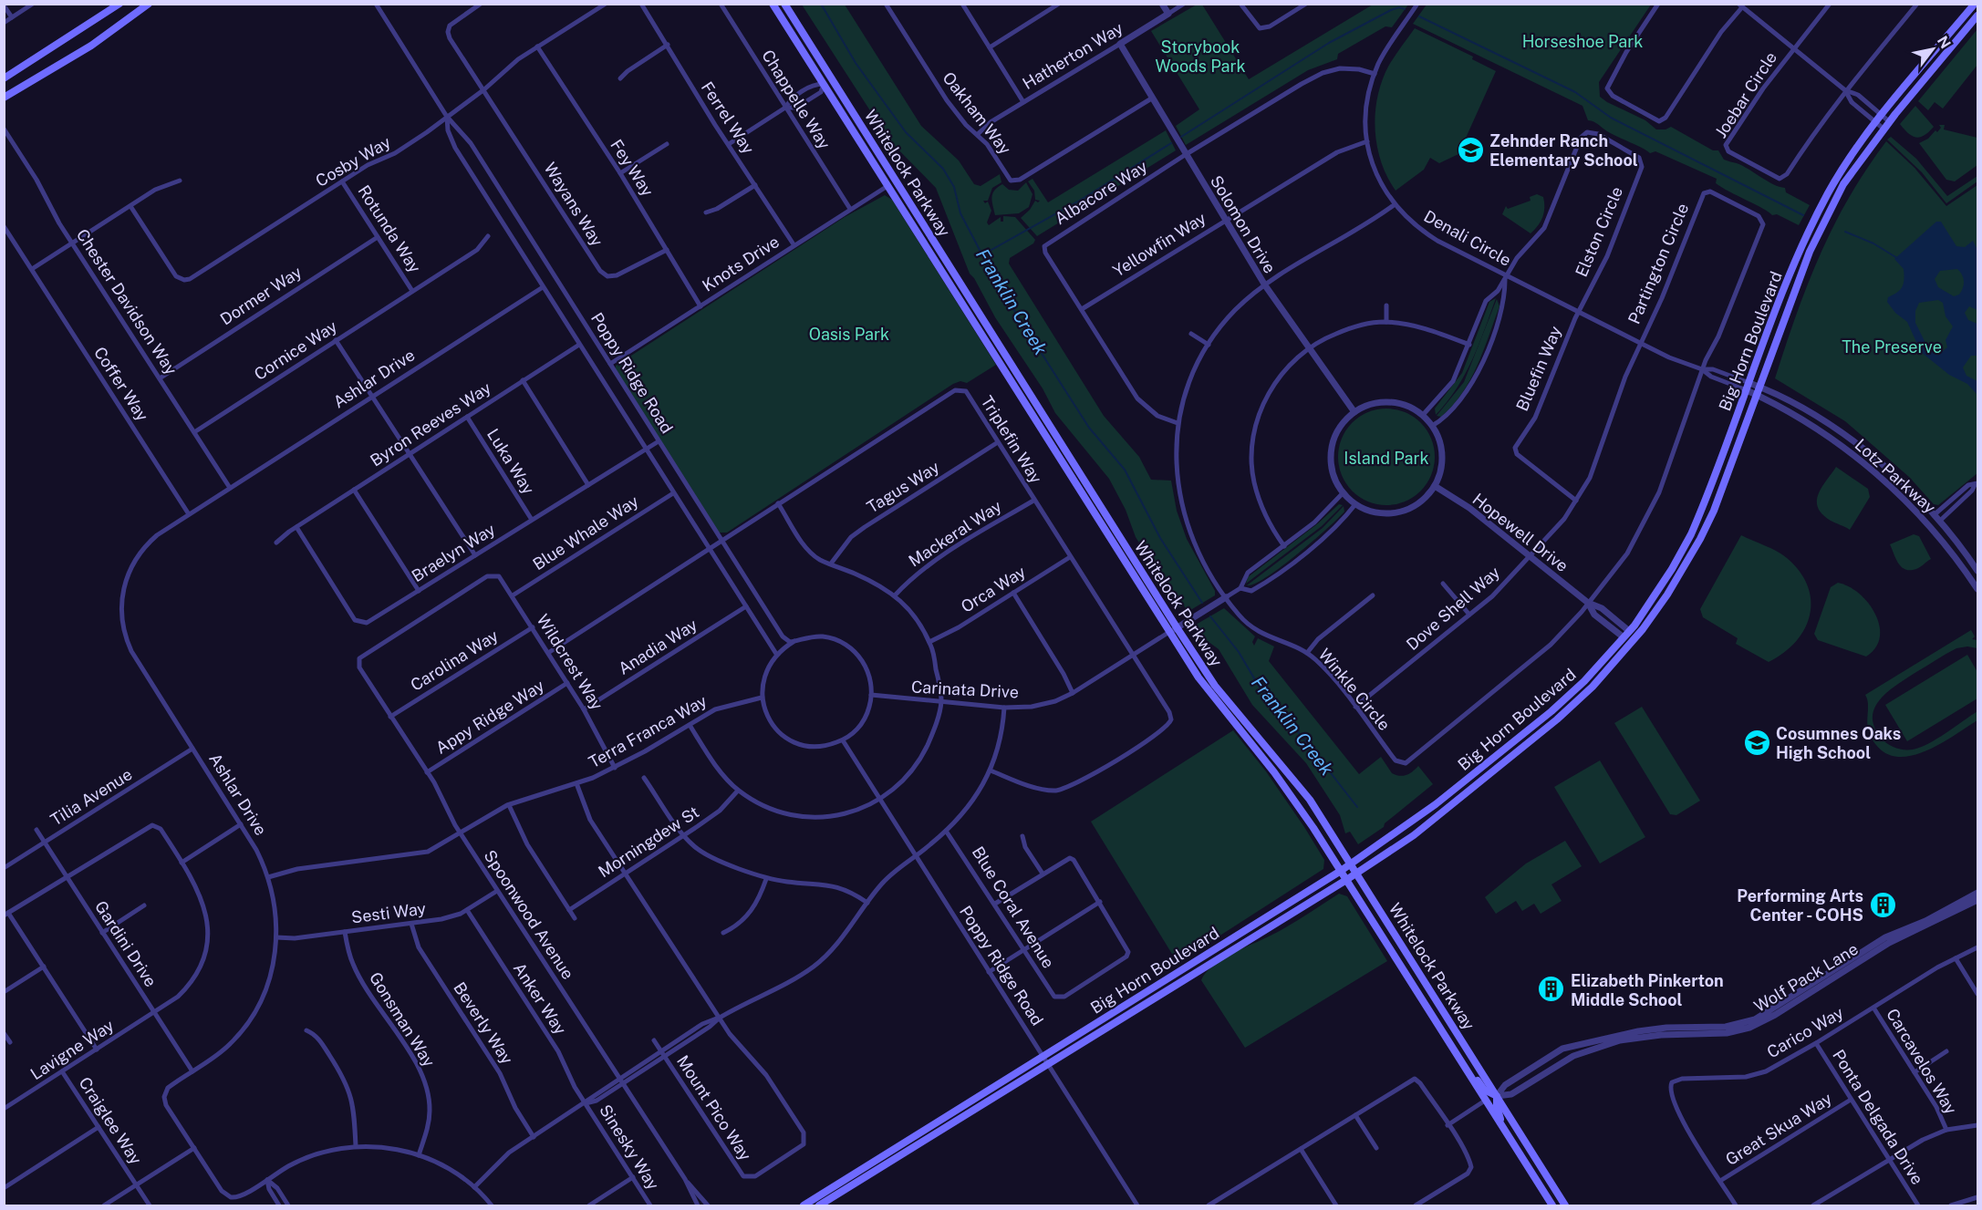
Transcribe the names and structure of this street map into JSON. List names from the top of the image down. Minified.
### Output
{"streets":{"main road":["Whitelock Parkway","Big Horn Boulevard"],"street":["Hatherton Way","Joebar Circle","Chappelle Way","Oakham Way","Ferrel Way","Cosby Way","Fey Way","Albacore Way","Wayans Way","Solomon Drive","Rotunda Way","Elston Circle","Denali Circle","Yellowfin Way","Knots Drive","Partington Circle","Dormer Way","Chester Davidson Way","Cornice Way","Bluefin Way","Poppy Ridge Road","Ashlar Drive","Coffer Way","Byron Reeves Way","Triplefin Way","Luka Way","Lotz Parkway","Tagus Way","Blue Whale Way","Hopewell Drive","Mackeral Way","Braelyn Way","Orca Way","Dove Shell Way","Anadia Way","Carolina Way","Wildcrest Way","Carinata Drive","Winkle Circle","Appy Ridge Way","Terra Franca Way","Tilia Avenue","Morningdew St","Blue Coral Avenue","Sesti Way","Spoonwood Avenue","Gardini Drive","Wolf Pack Lane","Anker Way","Gonsman Way","Beverly Way","Carico Way","Lavigne Way","Carcavelos Way","Mount Pico Way","Ponta Delgada Drive","Craiglee Way","Great Skua Way","Sinesky Way"]},"crossings":[["Hatherton Way","Oakham Way"],["Hatherton Way","Solomon Drive"],["Chappelle Way","Knots Drive"],["Oakham Way","Solomon Drive"],["Ferrel Way","Knots Drive"],["Cosby Way","Fey Way"],["Cosby Way","Wayans Way"],["Cosby Way","Rotunda Way"],["Cosby Way","Poppy Ridge Road"],["Fey Way","Wayans Way"],["Fey Way","Knots Drive"],["Whitelock Parkway","Knots Drive"],["Whitelock Parkway","Big Horn Boulevard"],["Whitelock Parkway","Carinata Drive"],["Whitelock Parkway","Wolf Pack Lane"],["Albacore Way","Solomon Drive"],["Albacore Way","Denali Circle"],["Albacore Way","Yellowfin Way"],["Albacore Way","Winkle Circle"],["Solomon Drive","Yellowfin Way"],["Solomon Drive","Hopewell Drive"],["Solomon Drive","Winkle Circle"],["Rotunda Way","Dormer Way"],["Rotunda Way","Cornice Way"],["Elston Circle","Denali Circle"],["Elston Circle","Bluefin Way"],["Denali Circle","Yellowfin Way"],["Denali Circle","Partington Circle"],["Denali Circle","Big Horn Boulevard"],["Denali Circle","Bluefin Way"],["Denali Circle","Lotz Parkway"],["Denali Circle","Dove Shell Way"],["Denali Circle","Winkle Circle"],["Knots Drive","Poppy Ridge Road"],["Partington Circle","Dove Shell Way"],["Partington Circle","Winkle Circle"],["Dormer Way","Chester Davidson Way"],["Chester Davidson Way","Cornice Way"],["Chester Davidson Way","Ashlar Drive"],["Big Horn Boulevard","Poppy Ridge Road"],["Big Horn Boulevard","Lotz Parkway"],["Big Horn Boulevard","Hopewell Drive"],["Bluefin Way","Dove Shell Way"],["Poppy Ridge Road","Ashlar Drive"],["Poppy Ridge Road","Byron Reeves Way"],["Poppy Ridge Road","Triplefin Way"],["Poppy Ridge Road","Blue Whale Way"],["Poppy Ridge Road","Braelyn Way"],["Poppy Ridge Road","Anadia Way"],["Poppy Ridge Road","Carinata Drive"],["Poppy Ridge Road","Terra Franca Way"],["Poppy Ridge Road","Mount Pico Way"],["Ashlar Drive","Coffer Way"],["Ashlar Drive","Terra Franca Way"],["Ashlar Drive","Tilia Avenue"],["Ashlar Drive","Sesti Way"],["Ashlar Drive","Gardini Drive"],["Ashlar Drive","Gonsman Way"],["Byron Reeves Way","Luka Way"],["Byron Reeves Way","Braelyn Way"],["Triplefin Way","Tagus Way"],["Triplefin Way","Mackeral Way"],["Triplefin Way","Orca Way"],["Triplefin Way","Wildcrest Way"],["Triplefin Way","Carinata Drive"],["Triplefin Way","Mount Pico Way"],["Luka Way","Braelyn Way"],["Blue Whale Way","Wildcrest Way"],["Hopewell Drive","Dove Shell Way"],["Hopewell Drive","Winkle Circle"],["Dove Shell Way","Winkle Circle"],["Anadia Way","Wildcrest Way"],["Carolina Way","Wildcrest Way"],["Carolina Way","Spoonwood Avenue"],["Wildcrest Way","Appy Ridge Way"],["Wildcrest Way","Terra Franca Way"],["Wildcrest Way","Spoonwood Avenue"],["Carinata Drive","Terra Franca Way"],["Carinata Drive","Mount Pico Way"],["Appy Ridge Way","Spoonwood Avenue"],["Terra Franca Way","Spoonwood Avenue"],["Terra Franca Way","Mount Pico Way"],["Tilia Avenue","Gardini Drive"],["Morningdew St","Mount Pico Way"],["Blue Coral Avenue","Mount Pico Way"],["Sesti Way","Spoonwood Avenue"],["Sesti Way","Anker Way"],["Sesti Way","Gonsman Way"],["Sesti Way","Beverly Way"],["Spoonwood Avenue","Mount Pico Way"],["Gardini Drive","Lavigne Way"],["Anker Way","Mount Pico Way"],["Anker Way","Sinesky Way"],["Carico Way","Carcavelos Way"],["Carico Way","Ponta Delgada Drive"],["Carico Way","Great Skua Way"],["Lavigne Way","Craiglee Way"],["Mount Pico Way","Sinesky Way"],["Ponta Delgada Drive","Great Skua Way"]],"water":["Franklin Creek"],"parks":["Horseshoe Park","Storybook Woods Park","Oasis Park","The Preserve","Island Park"],"places":{"school or university":["Zehnder Ranch Elementary School","Cosumnes Oaks High School"],"building":["Performing Arts Center - COHS","Elizabeth Pinkerton Middle School"]},"north":"top right"}
